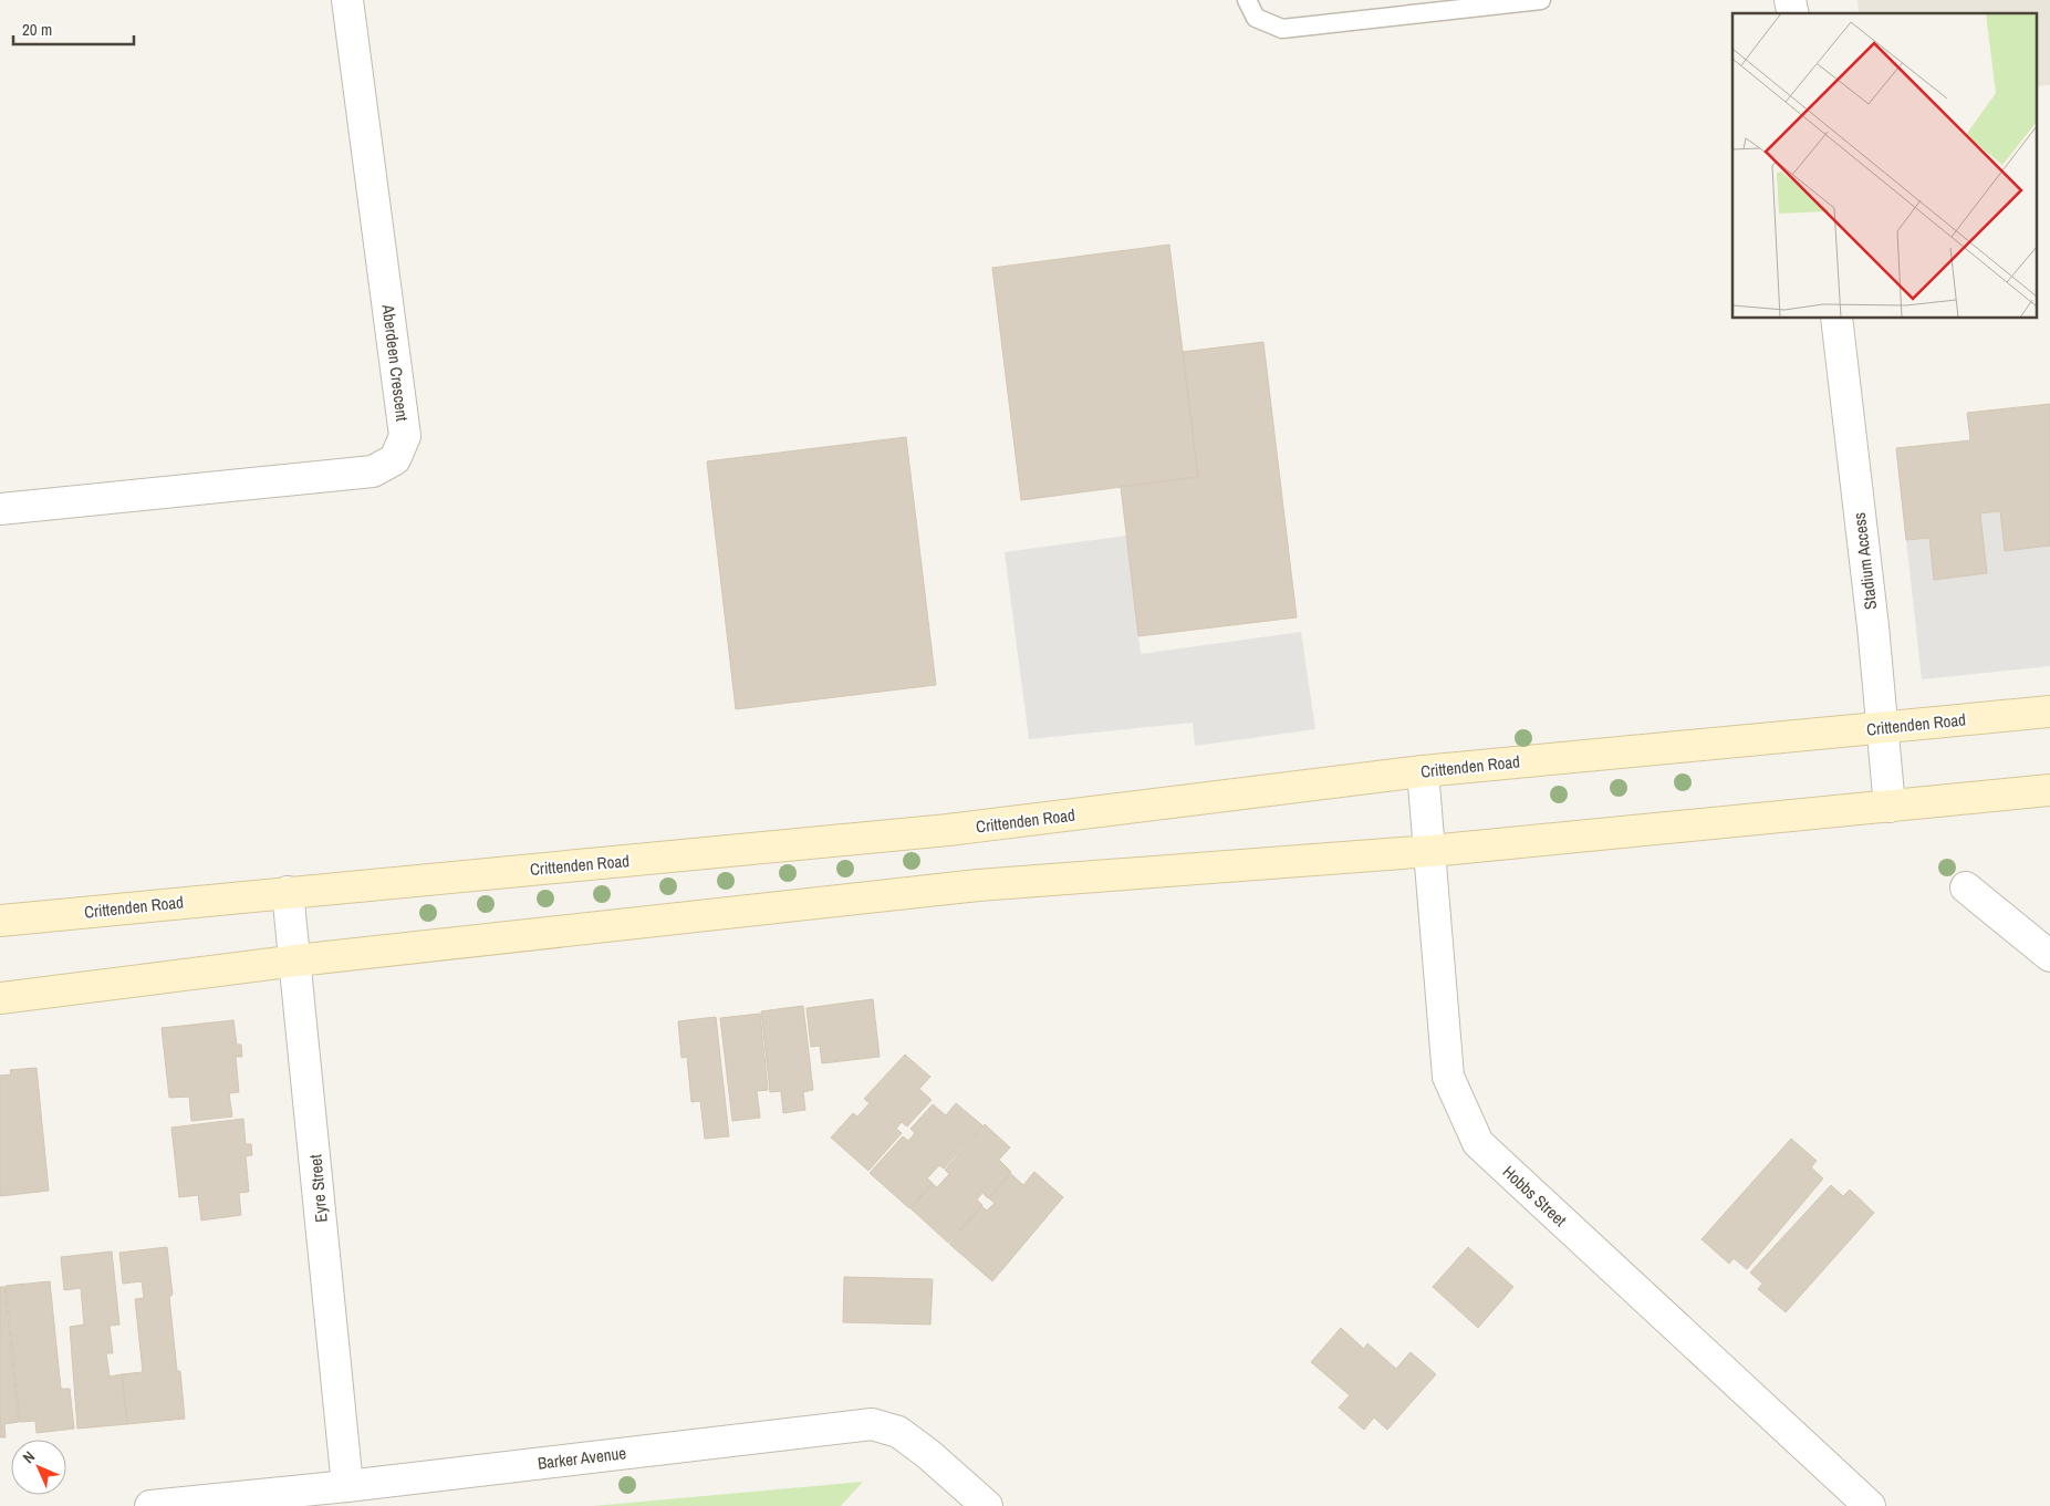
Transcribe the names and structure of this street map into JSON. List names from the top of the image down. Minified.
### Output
{"streets":{"main road":["Crittenden Road"],"street":["Aberdeen Crescent","Stadium Access","Eyre Street","Hobbs Street","Barker Avenue"]},"crossings":[["Stadium Access","Crittenden Road"],["Crittenden Road","Eyre Street"],["Crittenden Road","Hobbs Street"],["Eyre Street","Barker Avenue"]],"scale_bar":"20 m","north":"top left"}
